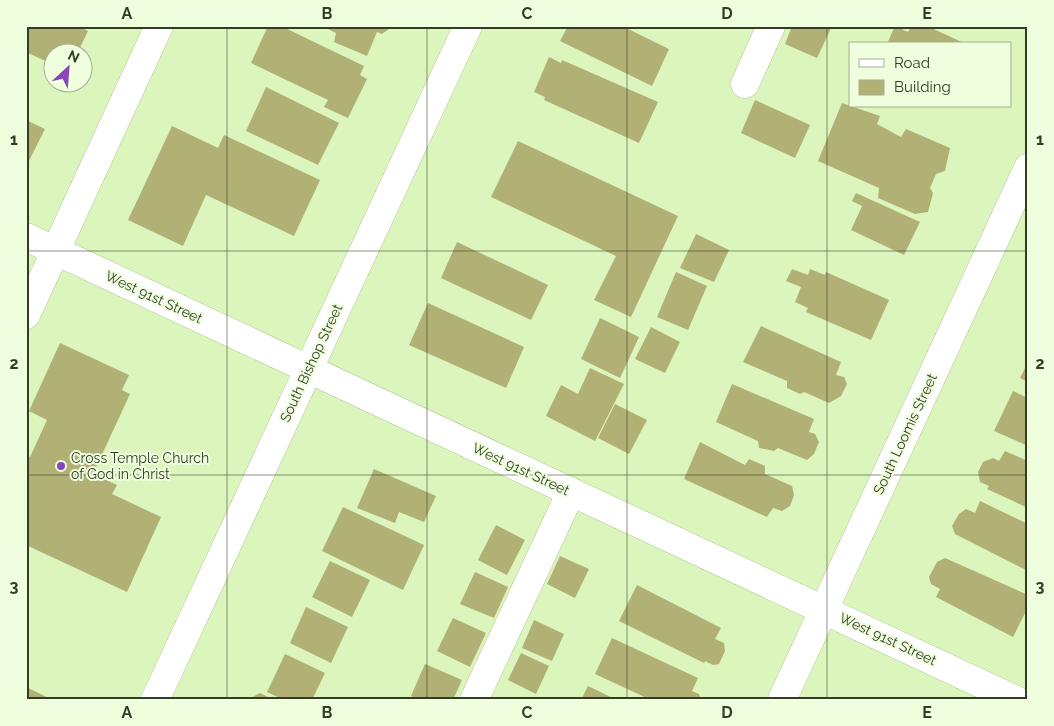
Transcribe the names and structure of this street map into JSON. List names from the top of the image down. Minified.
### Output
{"streets":{"street":["West 91st Street","South Bishop Street","South Loomis Street"]},"crossings":[["West 91st Street","South Bishop Street"],["West 91st Street","South Loomis Street"]],"places":["Cross Temple Church of God in Christ"],"legend":["Road","Building"],"north":"top right","grid":{"columns":["A","B","C","D","E"],"rows":["1","2","3"]}}
